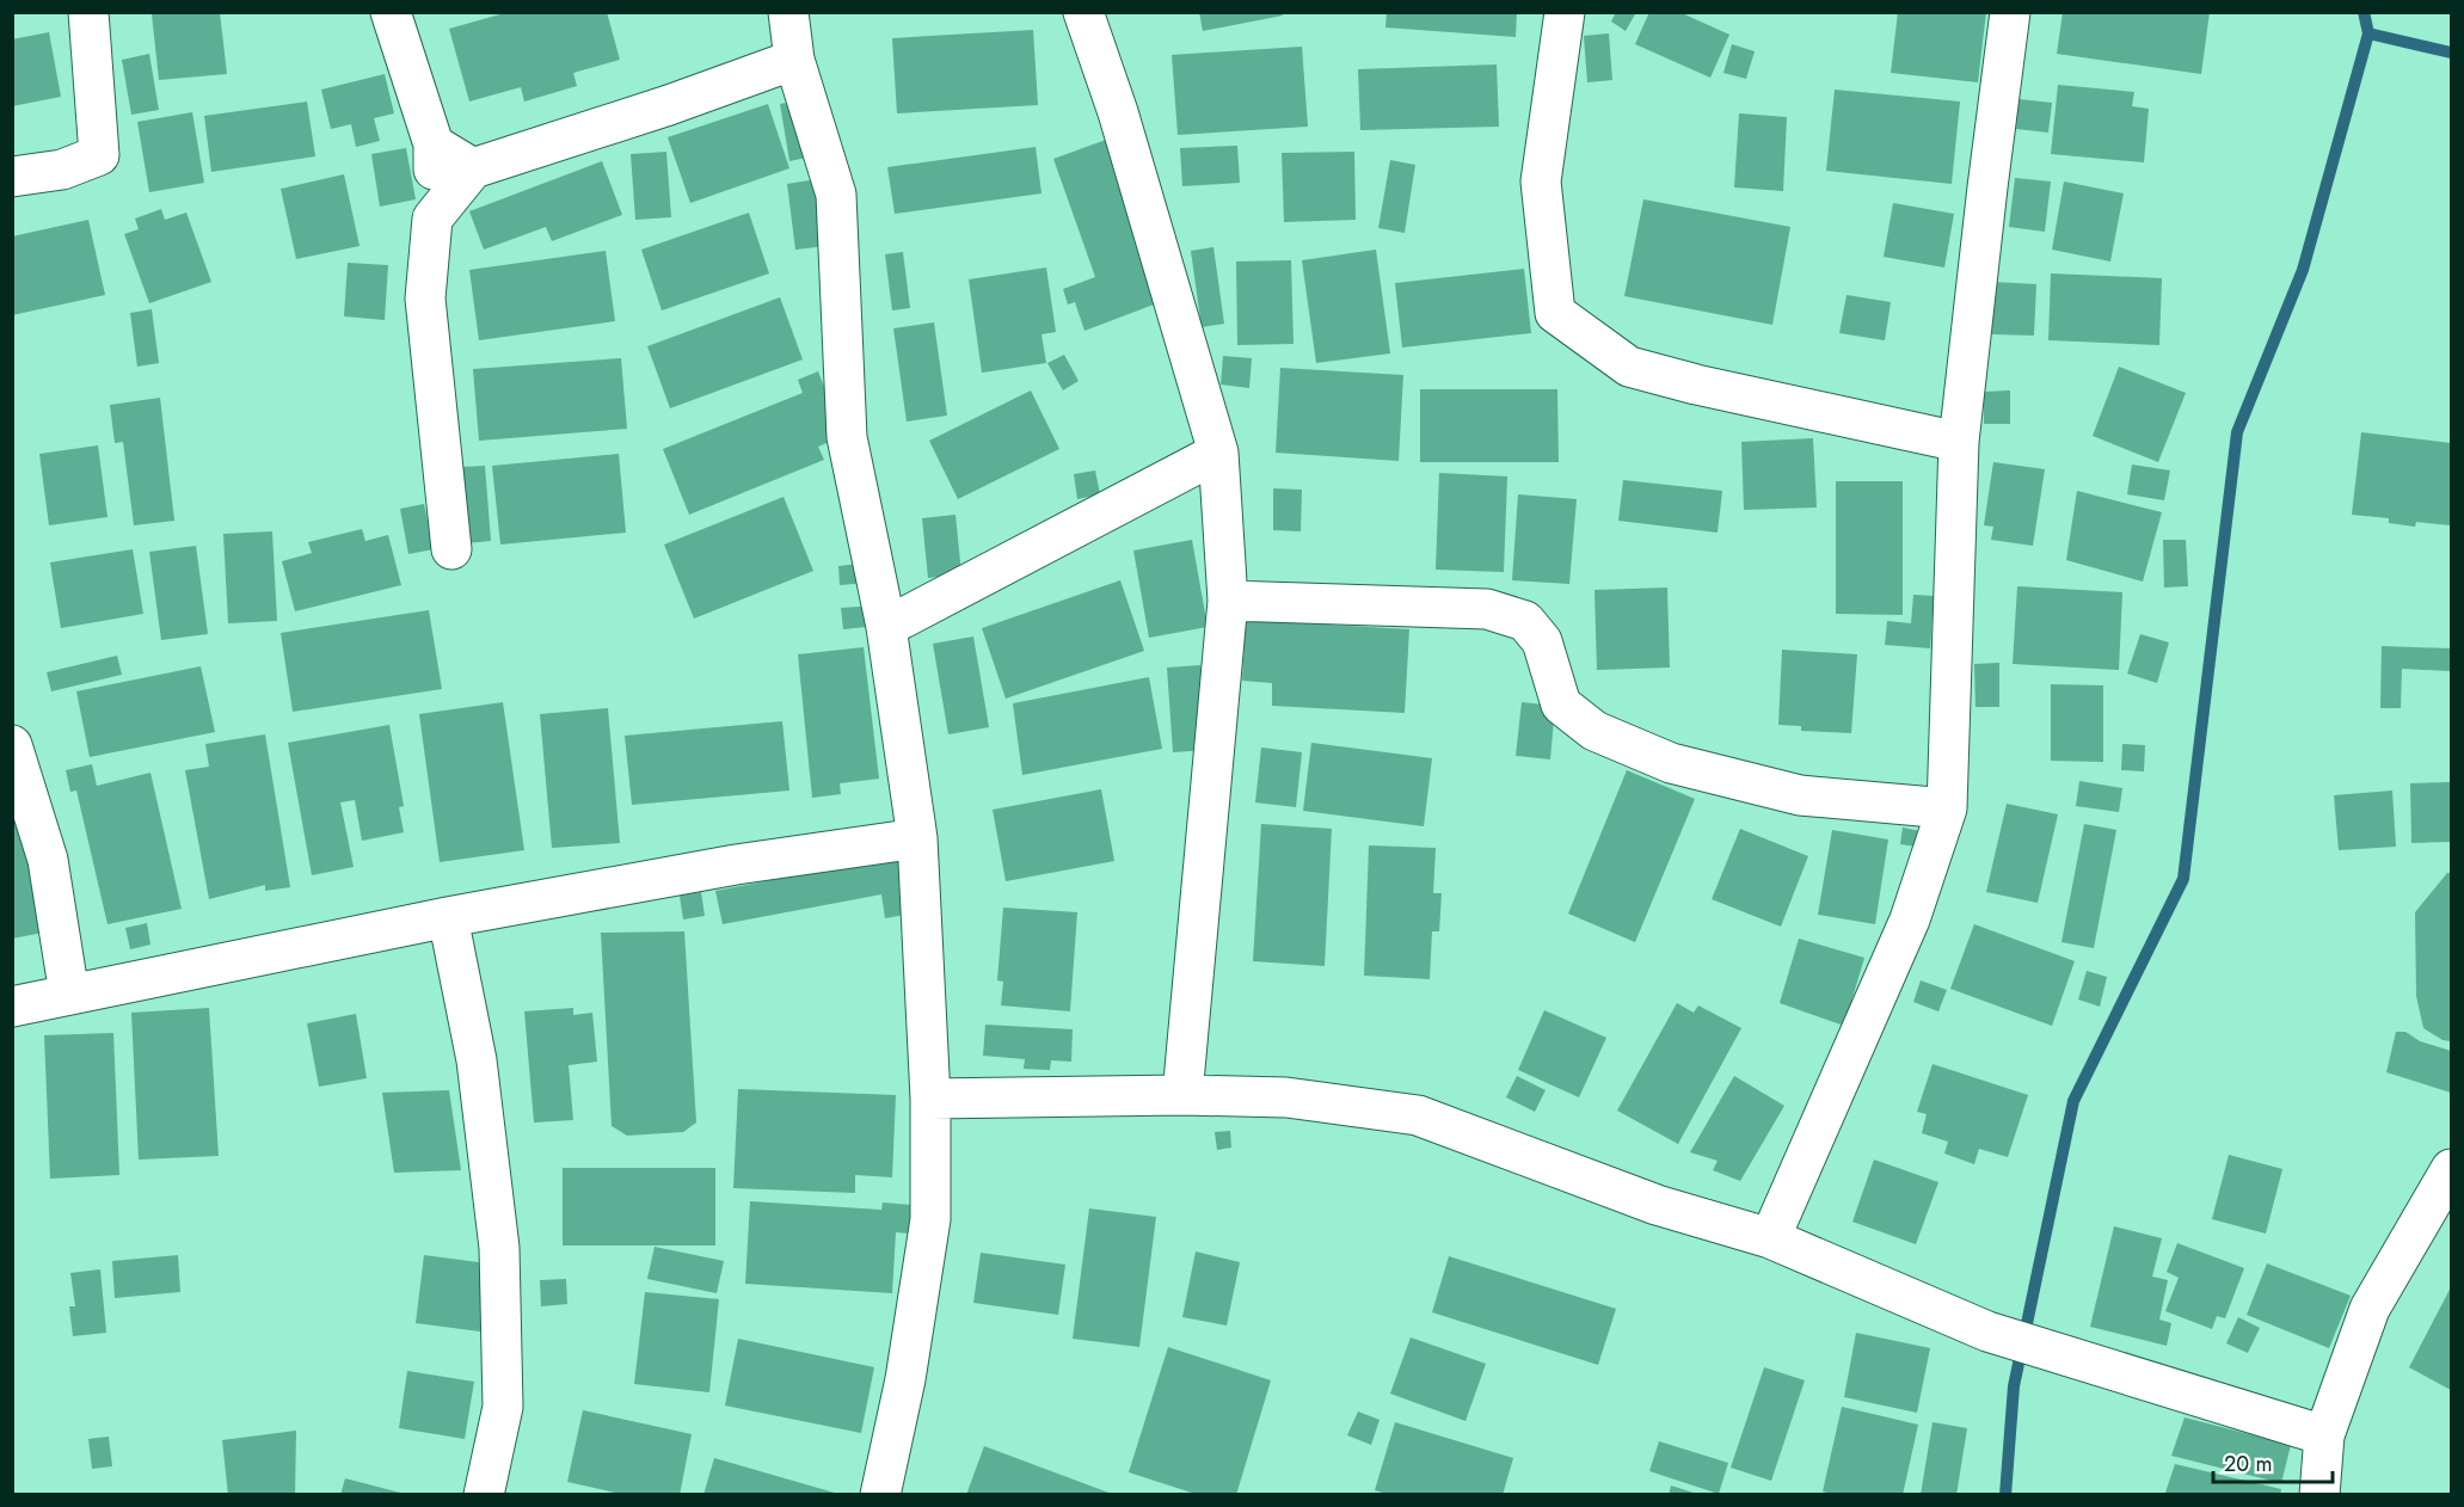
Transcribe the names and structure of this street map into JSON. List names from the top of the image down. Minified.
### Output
{"scale_bar":"20 m"}
